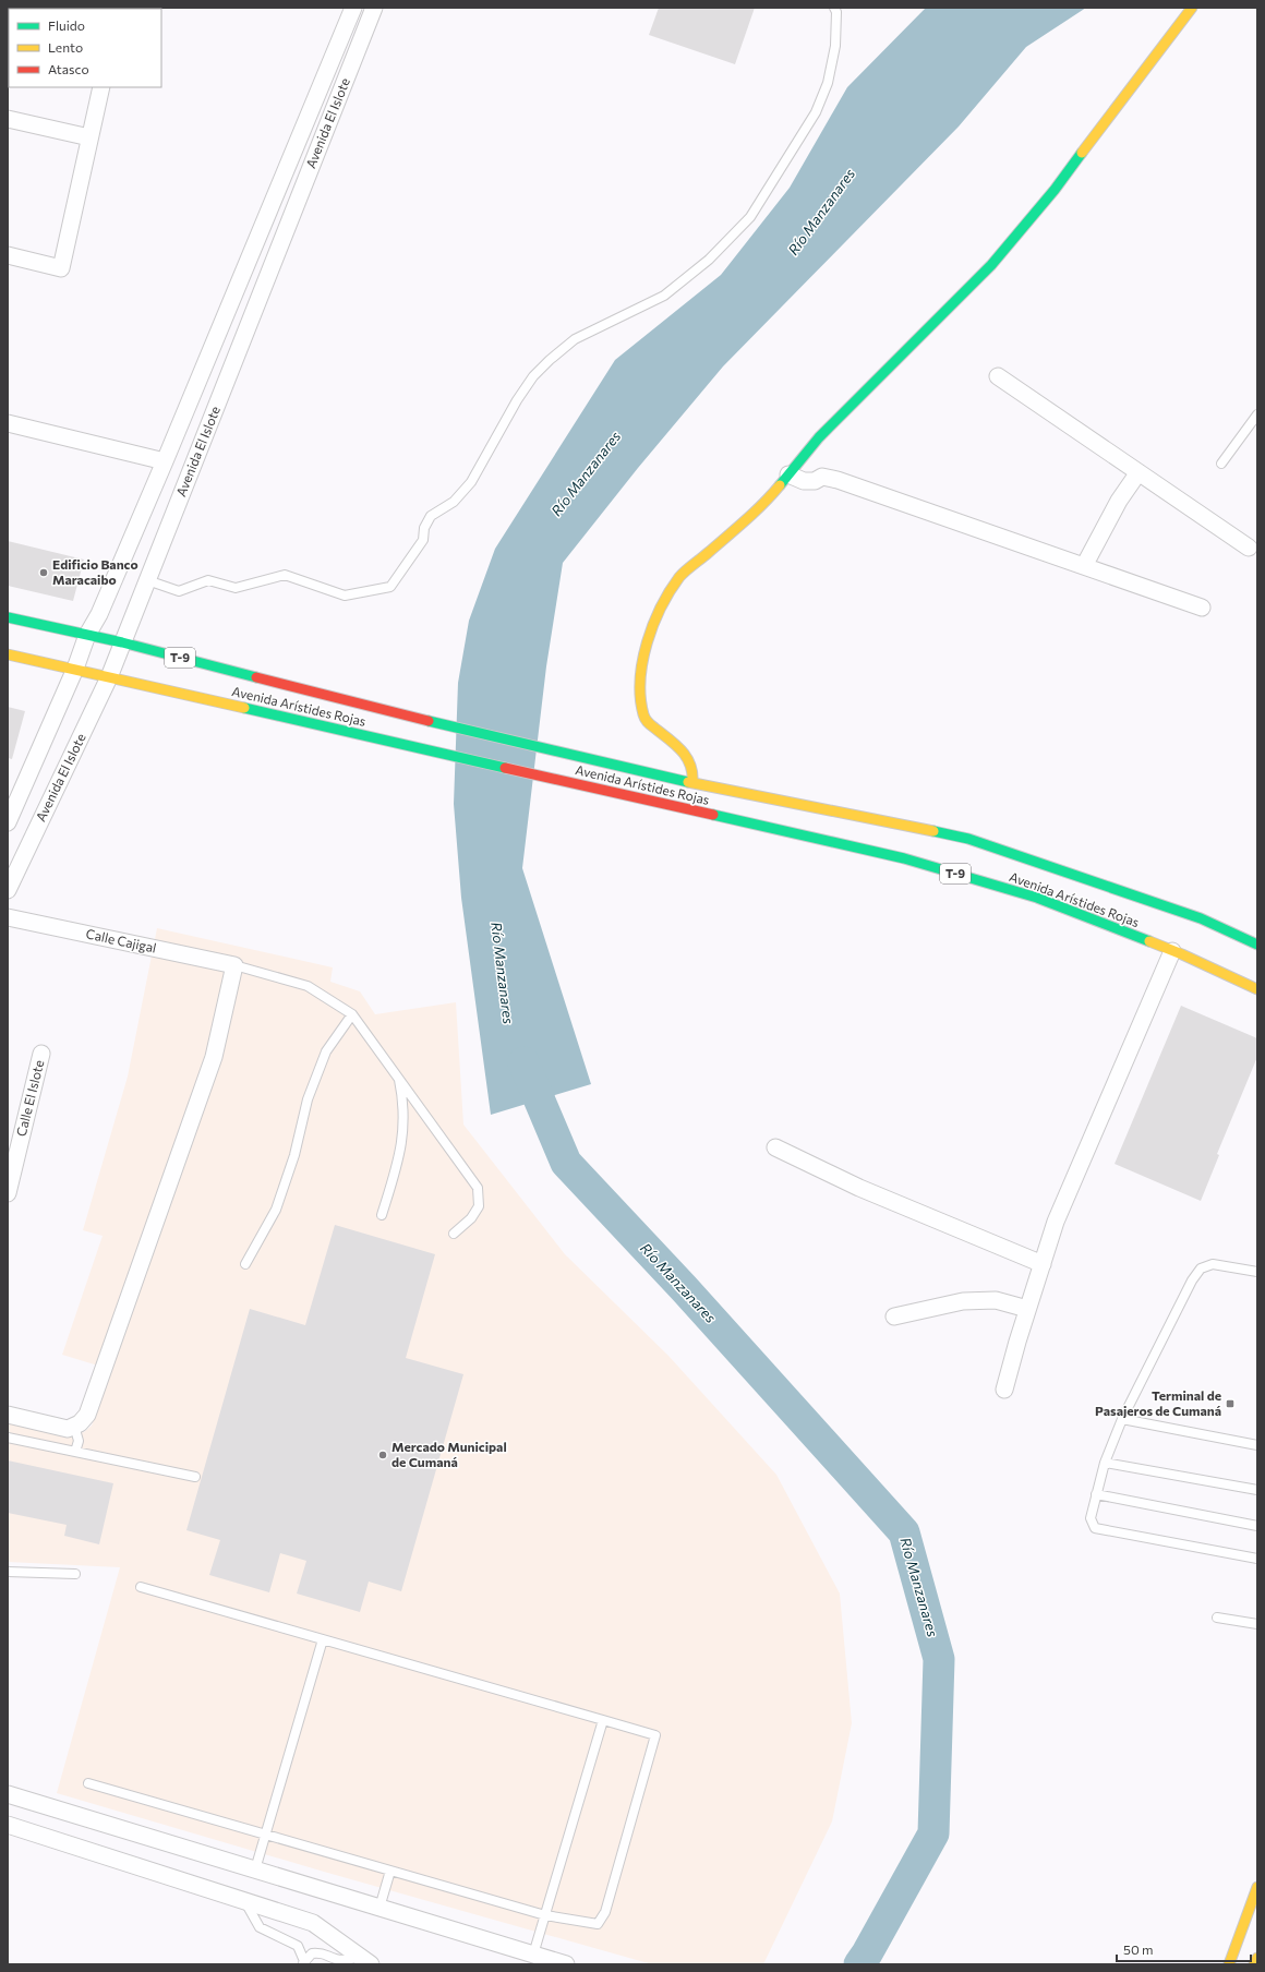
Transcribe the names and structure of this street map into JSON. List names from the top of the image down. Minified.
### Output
{"streets":{"main road":["T-9","Avenida Arístides Rojas"],"street":["Avenida El Islote","Calle Cajigal","Calle El Islote"]},"crossings":[["Avenida El Islote","Avenida Arístides Rojas"]],"water":["Río Manzanares"],"places":{"other":["Edificio Banco Maracaibo","Mercado Municipal de Cumaná"],"transit":["Terminal de Pasajeros de Cumaná"]},"legend":["Fluido","Lento","Atasco"],"scale_bar":"50 m"}
